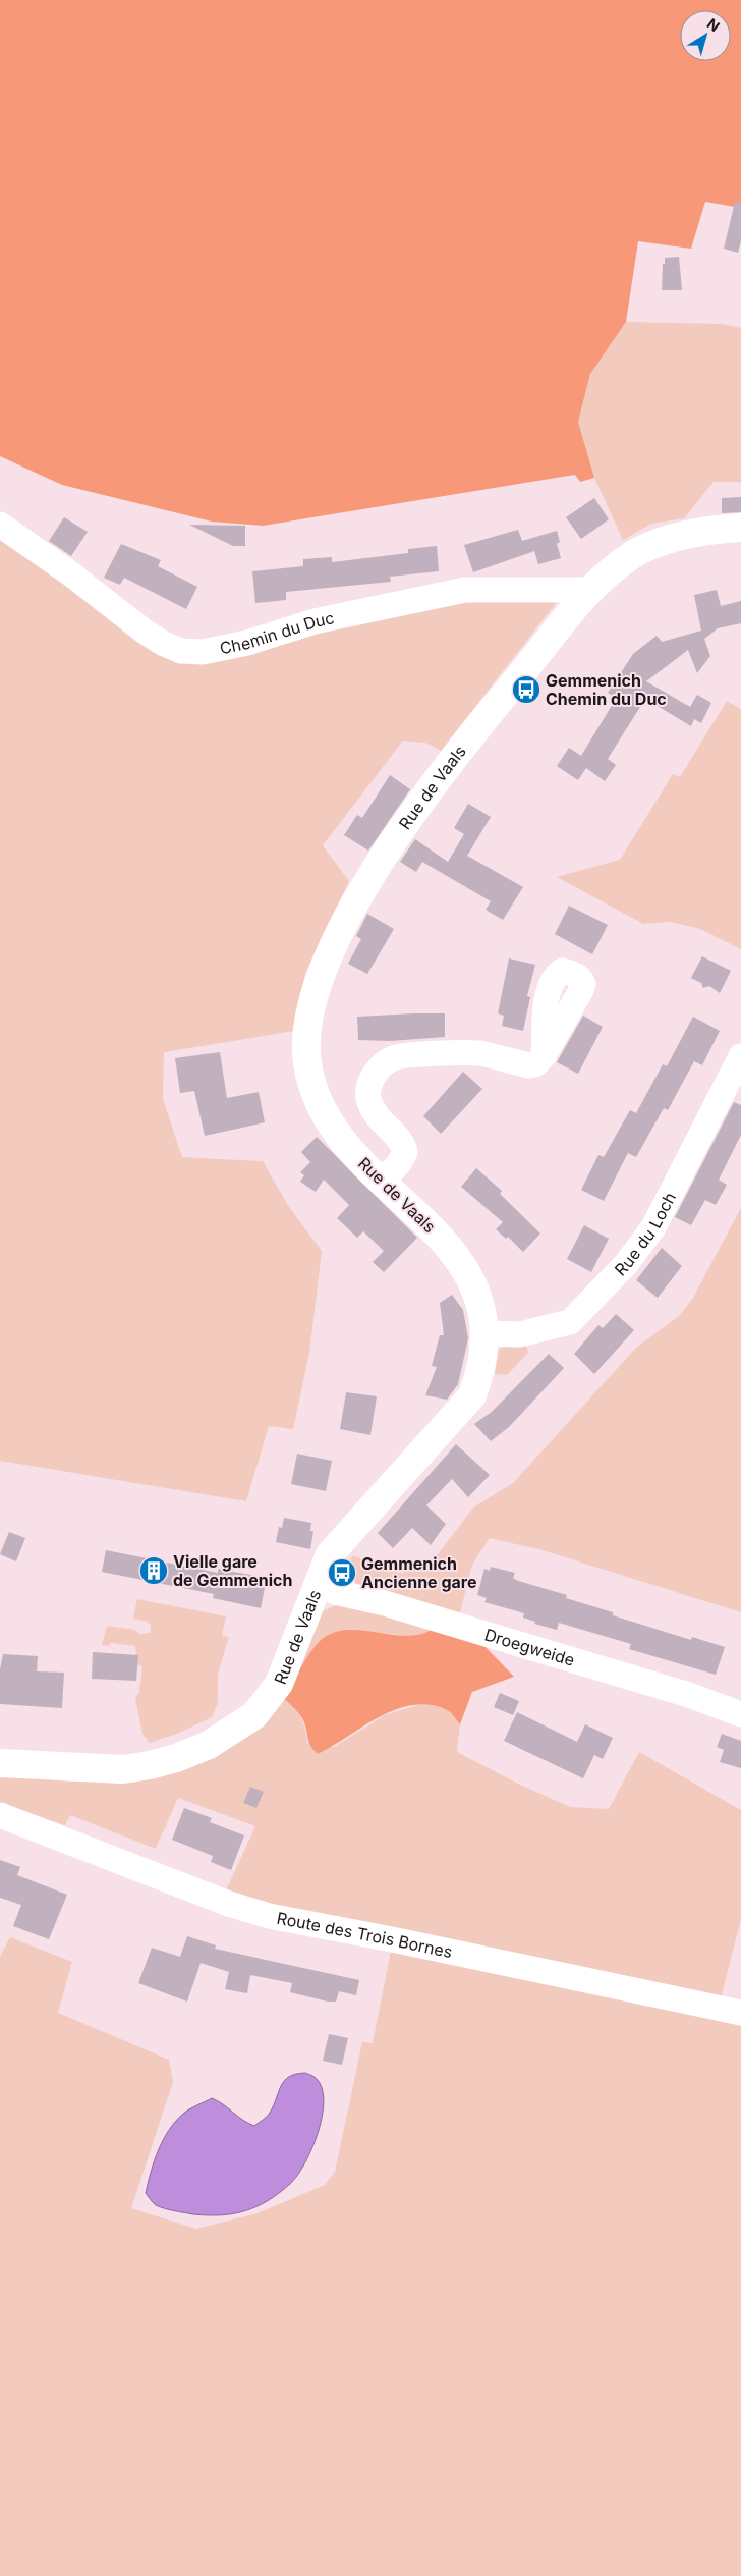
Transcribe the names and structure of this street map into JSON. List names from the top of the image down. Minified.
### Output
{"streets":{"main road":["Rue de Vaals"],"street":["Chemin du Duc","Rue du Loch","Droegweide","Route des Trois Bornes"]},"crossings":[["Chemin du Duc","Rue de Vaals"],["Rue de Vaals","Rue du Loch"],["Rue de Vaals","Droegweide"]],"places":{"bus stop":["Gemmenich Chemin du Duc","Gemmenich Ancienne gare"],"building":["Vielle gare de Gemmenich"]},"north":"top right"}
